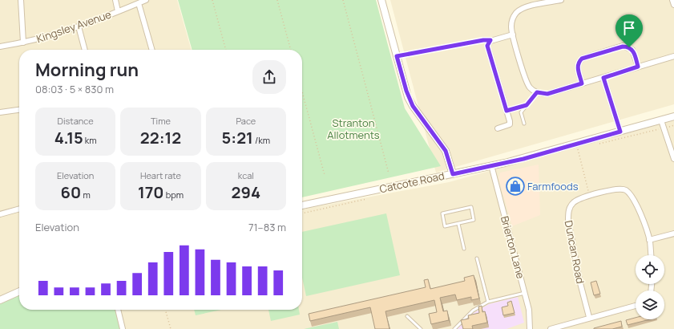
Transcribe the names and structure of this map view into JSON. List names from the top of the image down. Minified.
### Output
{"streets":{"street":["Kingsley Avenue","Catcote Road","Brierton Lane","Duncan Road"]},"crossings":[["Catcote Road","Brierton Lane"]],"parks":["Stranton Allotments"],"places":{"shop":["Farmfoods"]},"page":{"heading":["Morning run","08:03 · 5 × 830 m"],"stats":[["Distance","4.15 km"],["Time","22:12"],["Pace","5:21 /km"],["Elevation","60 m"],["Heart rate","170 bpm"],["kcal","294"]],"chart":["Elevation","71–83 m"]}}
